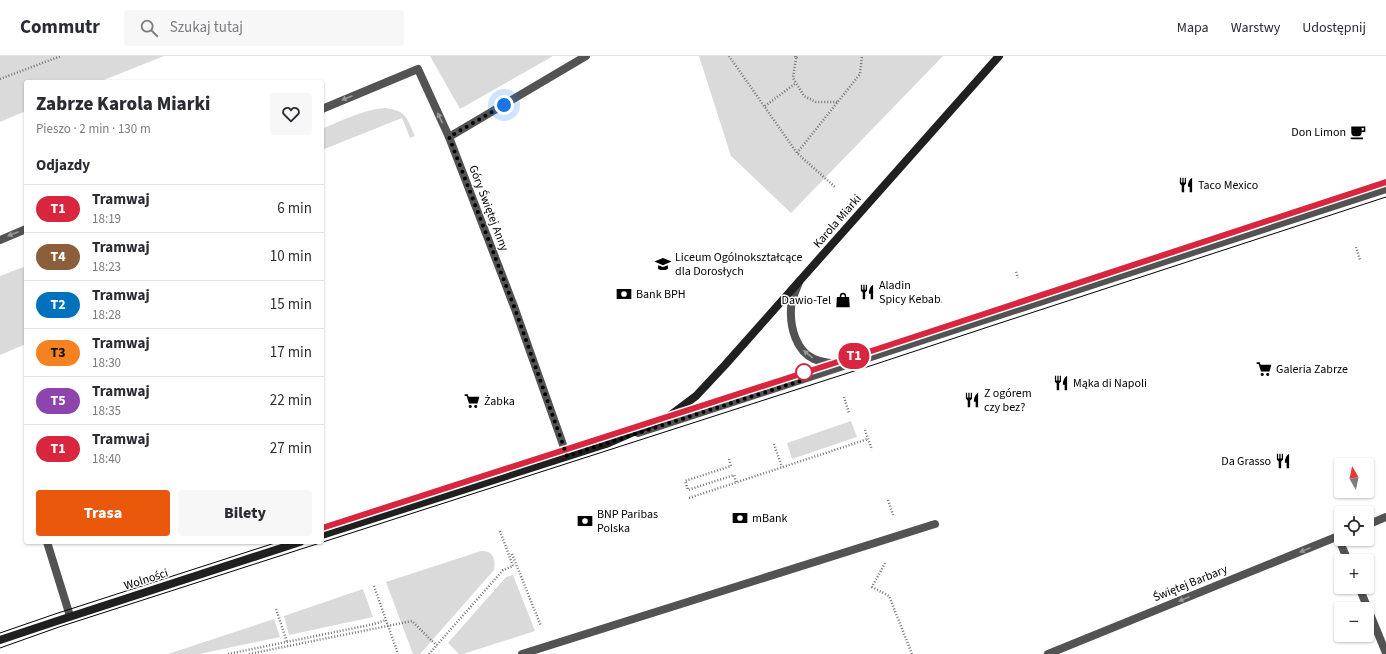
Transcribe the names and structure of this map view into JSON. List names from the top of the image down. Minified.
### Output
{"streets":{"main road":["Karola Miarki","Wolności"],"street":["Góry Świętej Anny","Świętej Barbary"]},"one_way":["Świętej Barbary"],"places":{"cafe":["Don Limon"],"restaurant":["Taco Mexico","Aladin Spicy Kebab","Mąka di Napoli","Z ogórem czy bez?","Da Grasso"],"school or university":["Liceum Ogólnokształcące dla Dorosłych"],"bank":["Bank BPH","mBank","BNP Paribas Polska"],"shop":["Dawio-Tel"],"supermarket":["Galeria Zabrze","Żabka"]},"lines":["tram line T1"],"north":"top","page":{"header":"Commutr","search":"Szukaj tutaj","nav":["Mapa","Warstwy","Udostępnij"],"on_map":"T1","heading":[["Zabrze Karola Miarki","Pieszo · 2 min · 130 m"],"Odjazdy"],"list":[{"mark":"T1","name":"Tramwaj","note":"18:19","value":"6 min"},{"mark":"T4","name":"Tramwaj","note":"18:23","value":"10 min"},{"mark":"T2","name":"Tramwaj","note":"18:28","value":"15 min"},{"mark":"T3","name":"Tramwaj","note":"18:30","value":"17 min"},{"mark":"T5","name":"Tramwaj","note":"18:35","value":"22 min"},{"mark":"T1","name":"Tramwaj","note":"18:40","value":"27 min"}],"map_buttons":["+","−"],"buttons":["Trasa","Bilety"]}}
